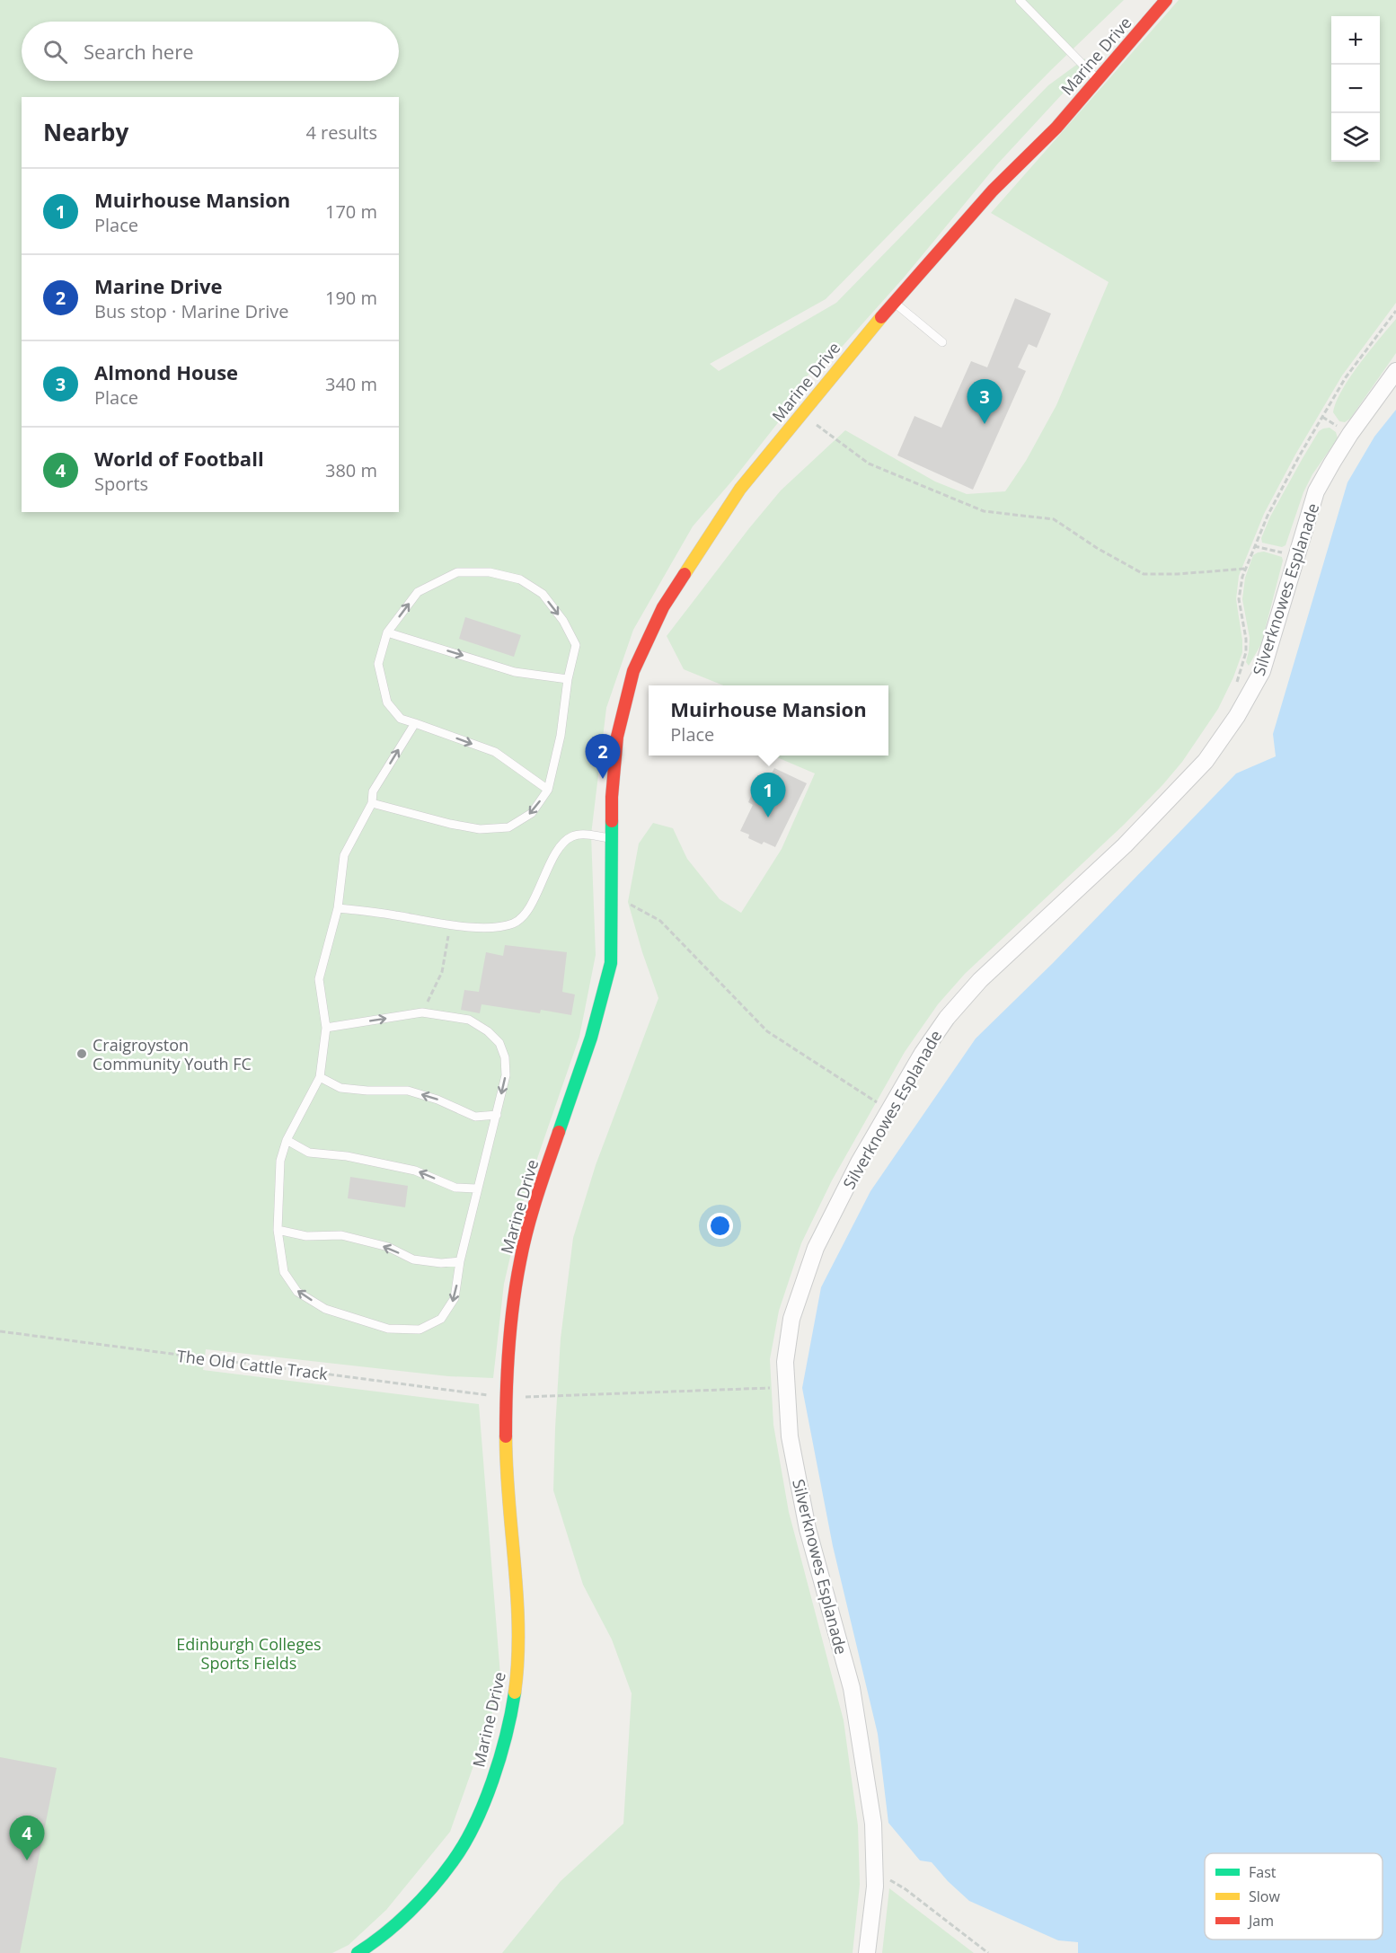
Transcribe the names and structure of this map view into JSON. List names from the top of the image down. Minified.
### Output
{"streets":{"street":["Marine Drive","Silverknowes Esplanade"],"path":["The Old Cattle Track"]},"crossings":[["Marine Drive","The Old Cattle Track"],["Silverknowes Esplanade","The Old Cattle Track"]],"parks":["Edinburgh Colleges Sports Fields"],"places":["Craigroyston Community Youth FC"],"legend":["Fast","Slow","Jam"],"page":{"map_buttons":["+","−"],"search":"Search here","heading":["Nearby","4 results"],"list":[{"mark":"1","name":"Muirhouse Mansion","note":"Place","value":"170 m"},{"mark":"2","name":"Marine Drive","note":"Bus stop · Marine Drive","value":"190 m"},{"mark":"3","name":"Almond House","note":"Place","value":"340 m"},{"mark":"4","name":"World of Football","note":"Sports","value":"380 m"}],"pins":["3","2","1","4"],"popup":["Muirhouse Mansion","Place"]}}
